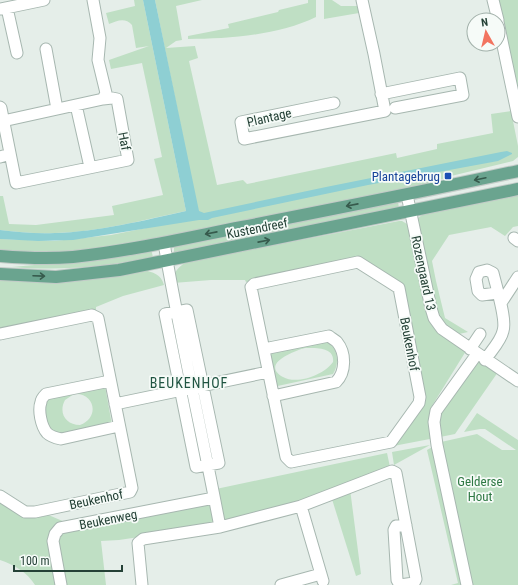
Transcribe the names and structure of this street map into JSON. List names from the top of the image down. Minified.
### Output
{"streets":{"main road":["Kustendreef"],"street":["Plantage","Haf","Rozengaard 13","Beukenhof","Beukenweg"]},"crossings":[["Kustendreef","Rozengaard 13"]],"districts":["BEUKENHOF"],"parks":["Gelderse Hout"],"places":{"transit":["Plantagebrug"]},"scale_bar":"100 m","north":"top"}
